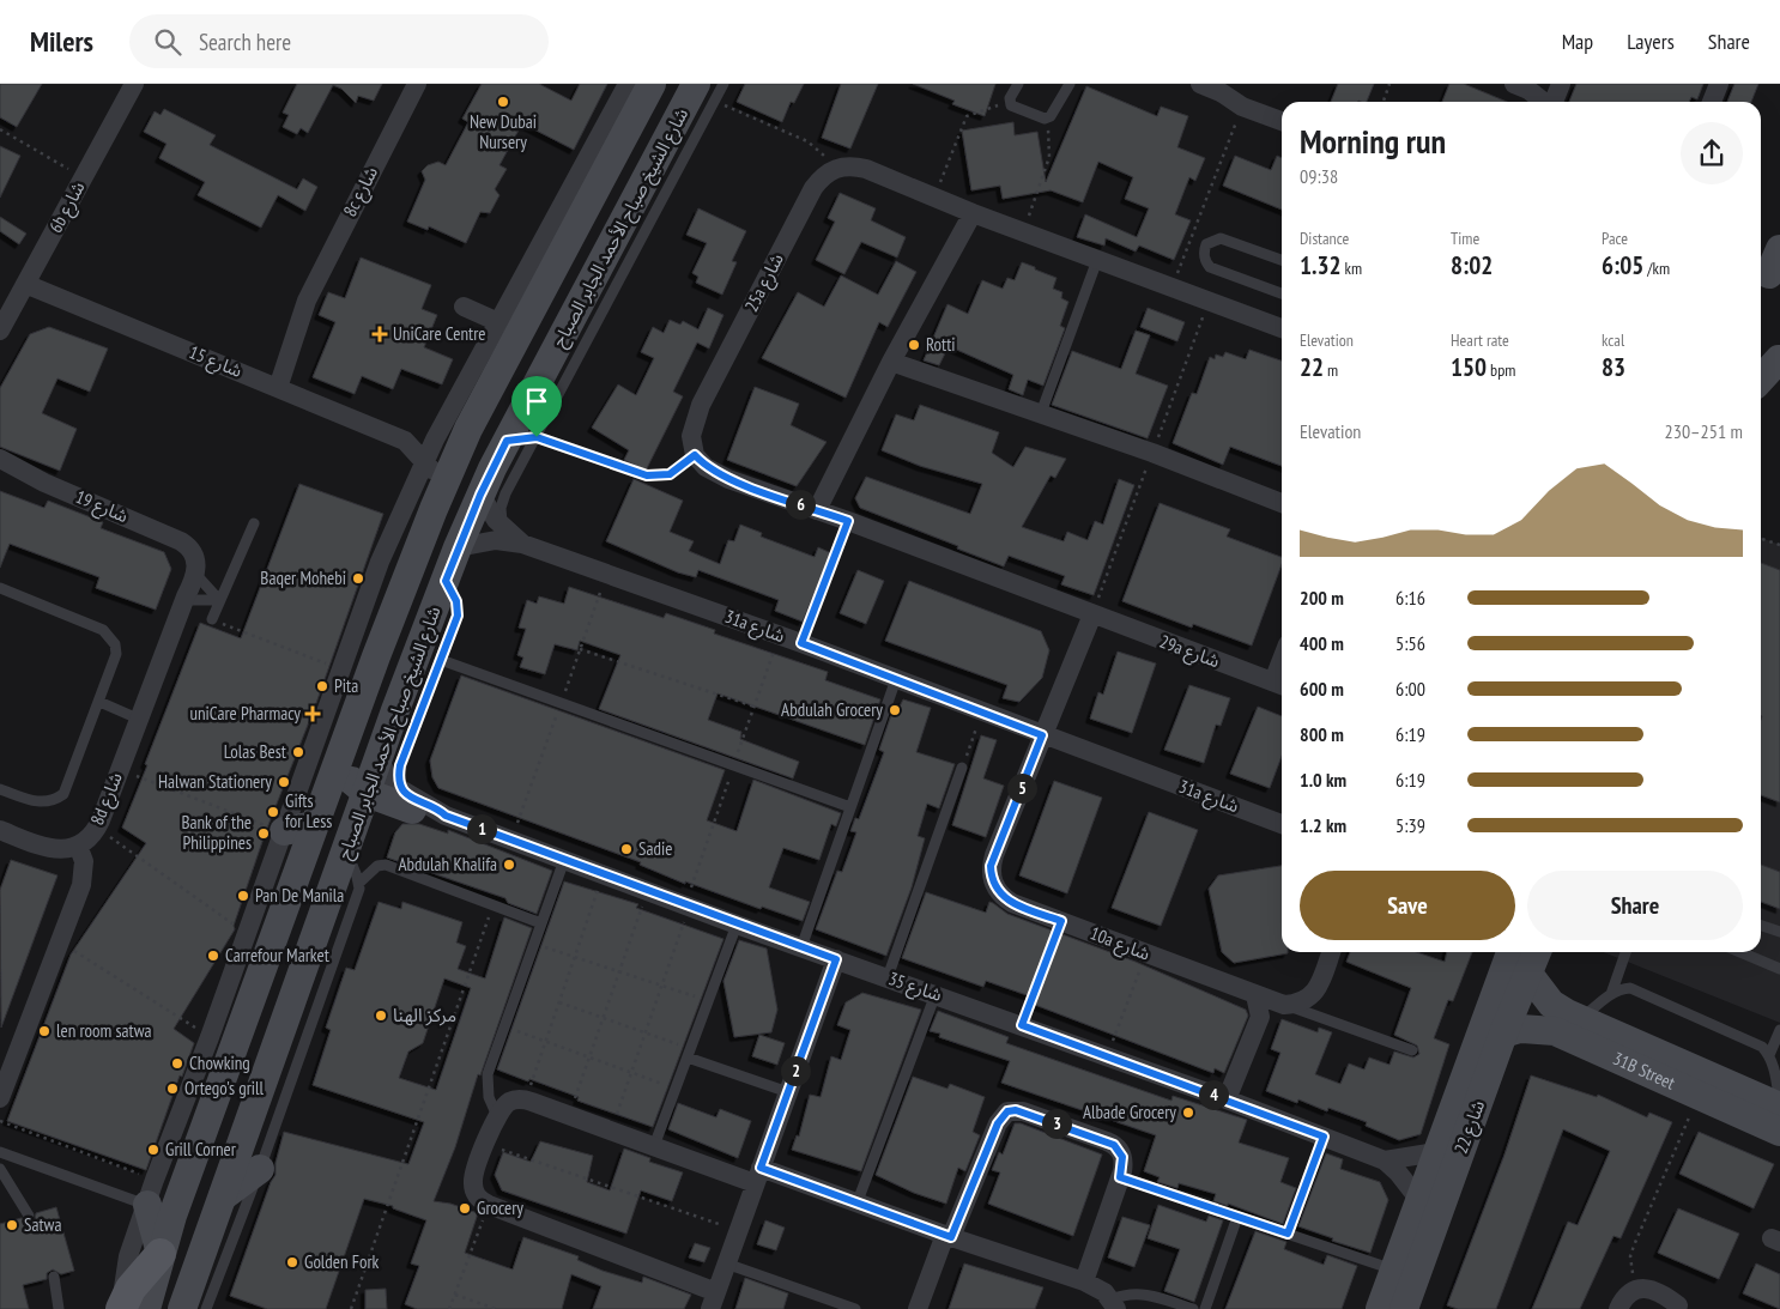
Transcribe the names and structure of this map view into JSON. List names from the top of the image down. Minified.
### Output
{"streets":{"main road":["شارع الشيخ صباح الأحمد الجابر الصباح","31B Street","شارع 22"],"street":["8c شارع","6b شارع","25a شارع","شارع 15","شارع 19","31a شارع","29a شارع","8d شارع","10a شارع","شارع 35"]},"crossings":[["8c شارع","شارع 15"],["6b شارع","شارع 15"],["شارع الشيخ صباح الأحمد الجابر الصباح","شارع 15"],["شارع الشيخ صباح الأحمد الجابر الصباح","31a شارع"],["شارع 19","8d شارع"],["31a شارع","10a شارع"],["29a شارع","10a شارع"],["شارع 35","شارع 22"],["31B Street","شارع 22"]],"places":{"other":["New Dubai Nursery","Rotti","Baqer Mohebi","Pita","Abdulah Grocery","Lolas Best","Halwan Stationery","Gifts for Less","Bank of the Philippines","Sadie","Abdulah Khalifa","Pan De Manila","Carrefour Market","مركز الهنا","len room satwa","Chowking","Ortego's grill","Albade Grocery","Grill Corner","Grocery","Satwa","Golden Fork"],"health":["UniCare Centre","uniCare Pharmacy"]},"page":{"header":"Milers","search":"Search here","nav":["Map","Layers","Share"],"heading":["Morning run","09:38"],"stats":[["Distance","1.32 km"],["Time","8:02"],["Pace","6:05 /km"],["Elevation","22 m"],["Heart rate","150 bpm"],["kcal","83"]],"chart":["Elevation","230–251 m"],"pins":["6","5","1","2","4","3"],"list":[{"name":"200 m","note":"6:16"},{"name":"400 m","note":"5:56"},{"name":"600 m","note":"6:00"},{"name":"800 m","note":"6:19"},{"name":"1.0 km","note":"6:19"},{"name":"1.2 km","note":"5:39"}],"buttons":["Save","Share"]}}
